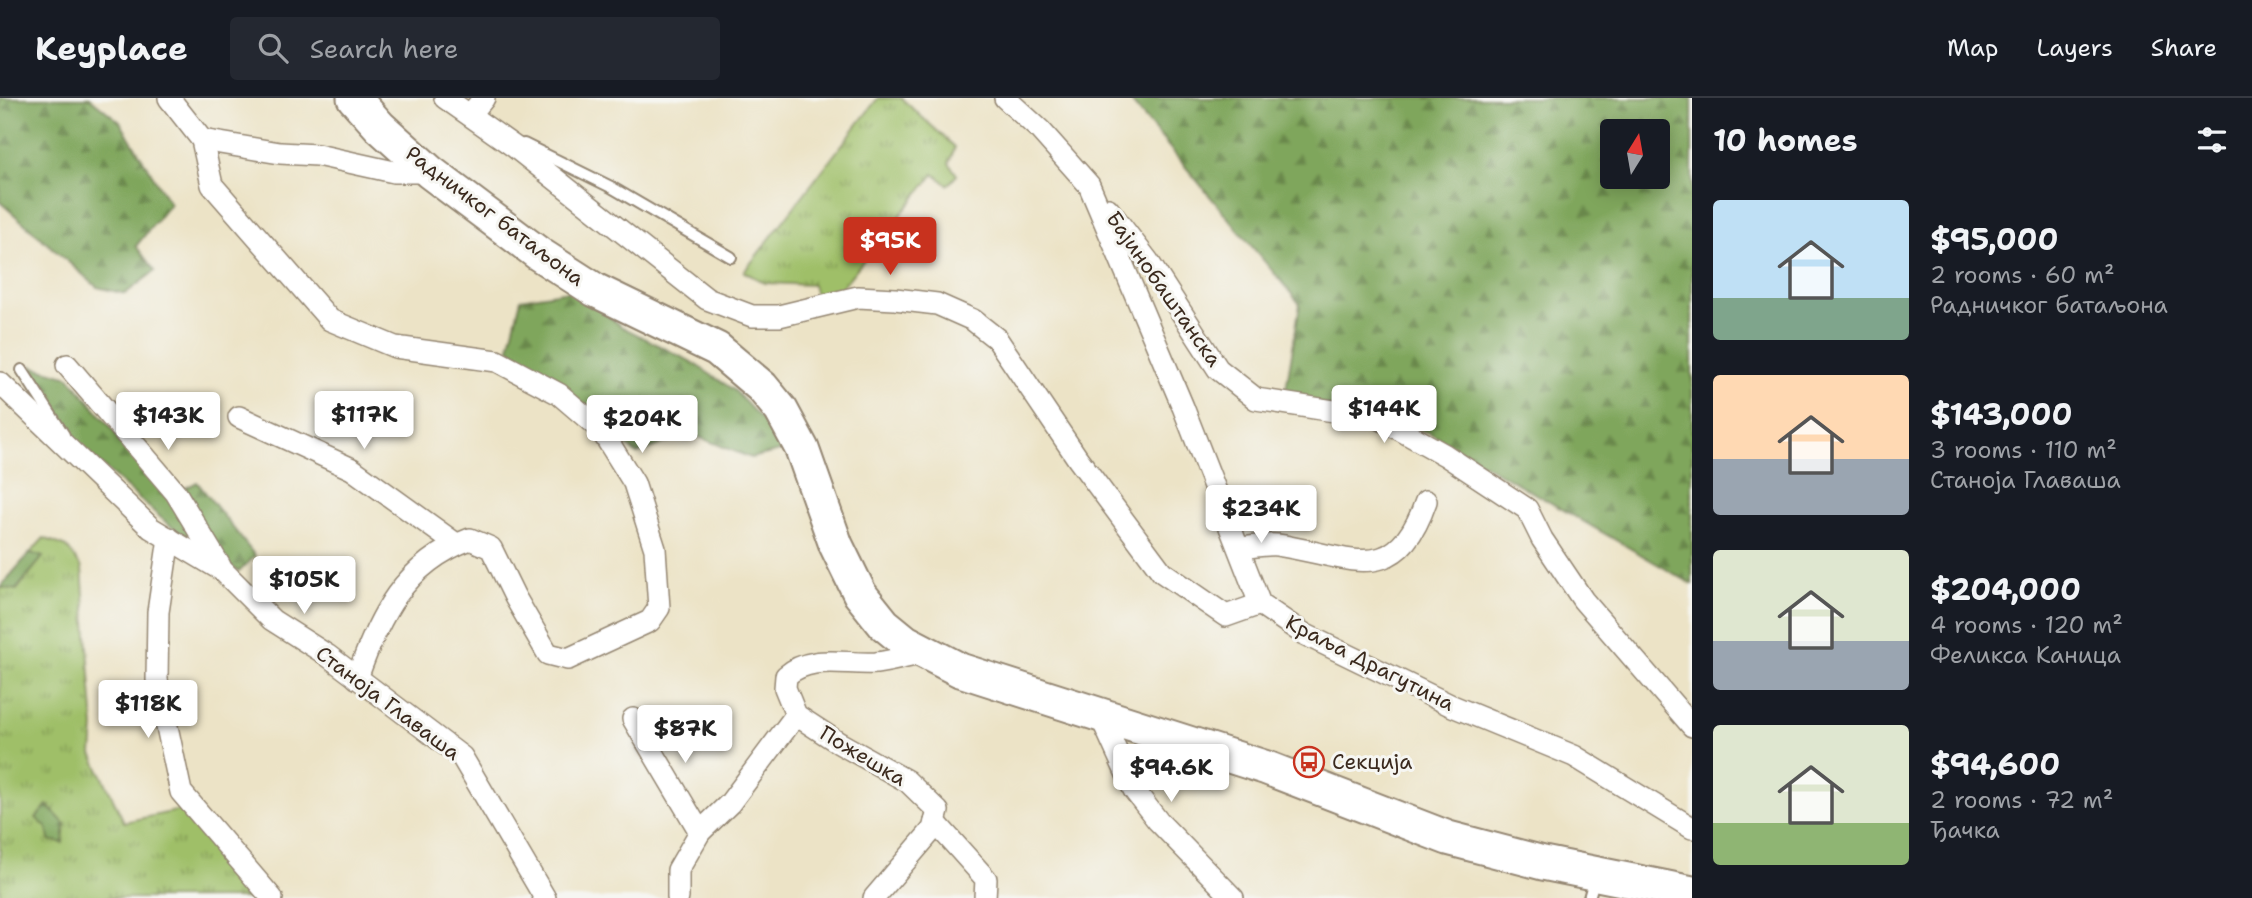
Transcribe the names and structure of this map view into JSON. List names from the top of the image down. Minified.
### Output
{"streets":{"main road":["Радничког батаљона"],"street":["Бајинобаштанска","Краља Драгутина","Станоја Главаша","Пожешка"]},"crossings":[["Радничког батаљона","Пожешка"]],"places":{"bus stop":["Секција"]},"north":"top","page":{"header":"Keyplace","search":"Search here","nav":["Map","Layers","Share"],"heading":"10 homes","list":[{"name":"$95,000","note":"2 rooms · 60 m² · Радничког батаљона"},{"name":"$143,000","note":"3 rooms · 110 m² · Станоја Главаша"},{"name":"$204,000","note":"4 rooms · 120 m² · Феликса Каница"},{"name":"$94,600","note":"2 rooms · 72 m² · Ђачка"}],"price":["$95K","$144K","$117K","$143K","$204K","$234K","$105K","$118K","$87K","$94.6K"]}}
